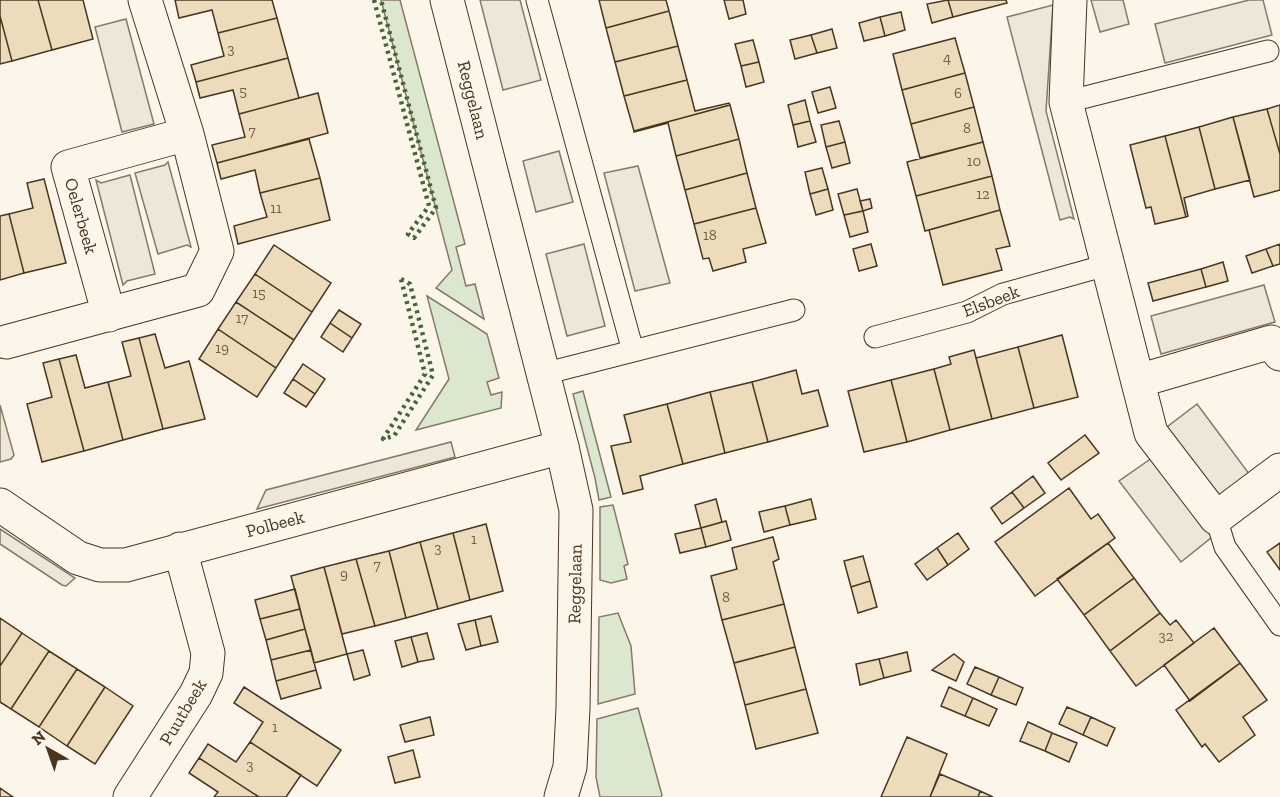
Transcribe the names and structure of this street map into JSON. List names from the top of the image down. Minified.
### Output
{"streets":{"street":["Reggelaan","Oelerbeek","Polbeek","Puutbeek"],"lane":["Elsbeek"]},"crossings":[["Reggelaan","Polbeek"],["Polbeek","Puutbeek"]],"house_numbers":["3","4","5","6","8","7","10","12","11","18","15","17","19","1","3","7","9","8","32","1","3"],"north":"top left"}
